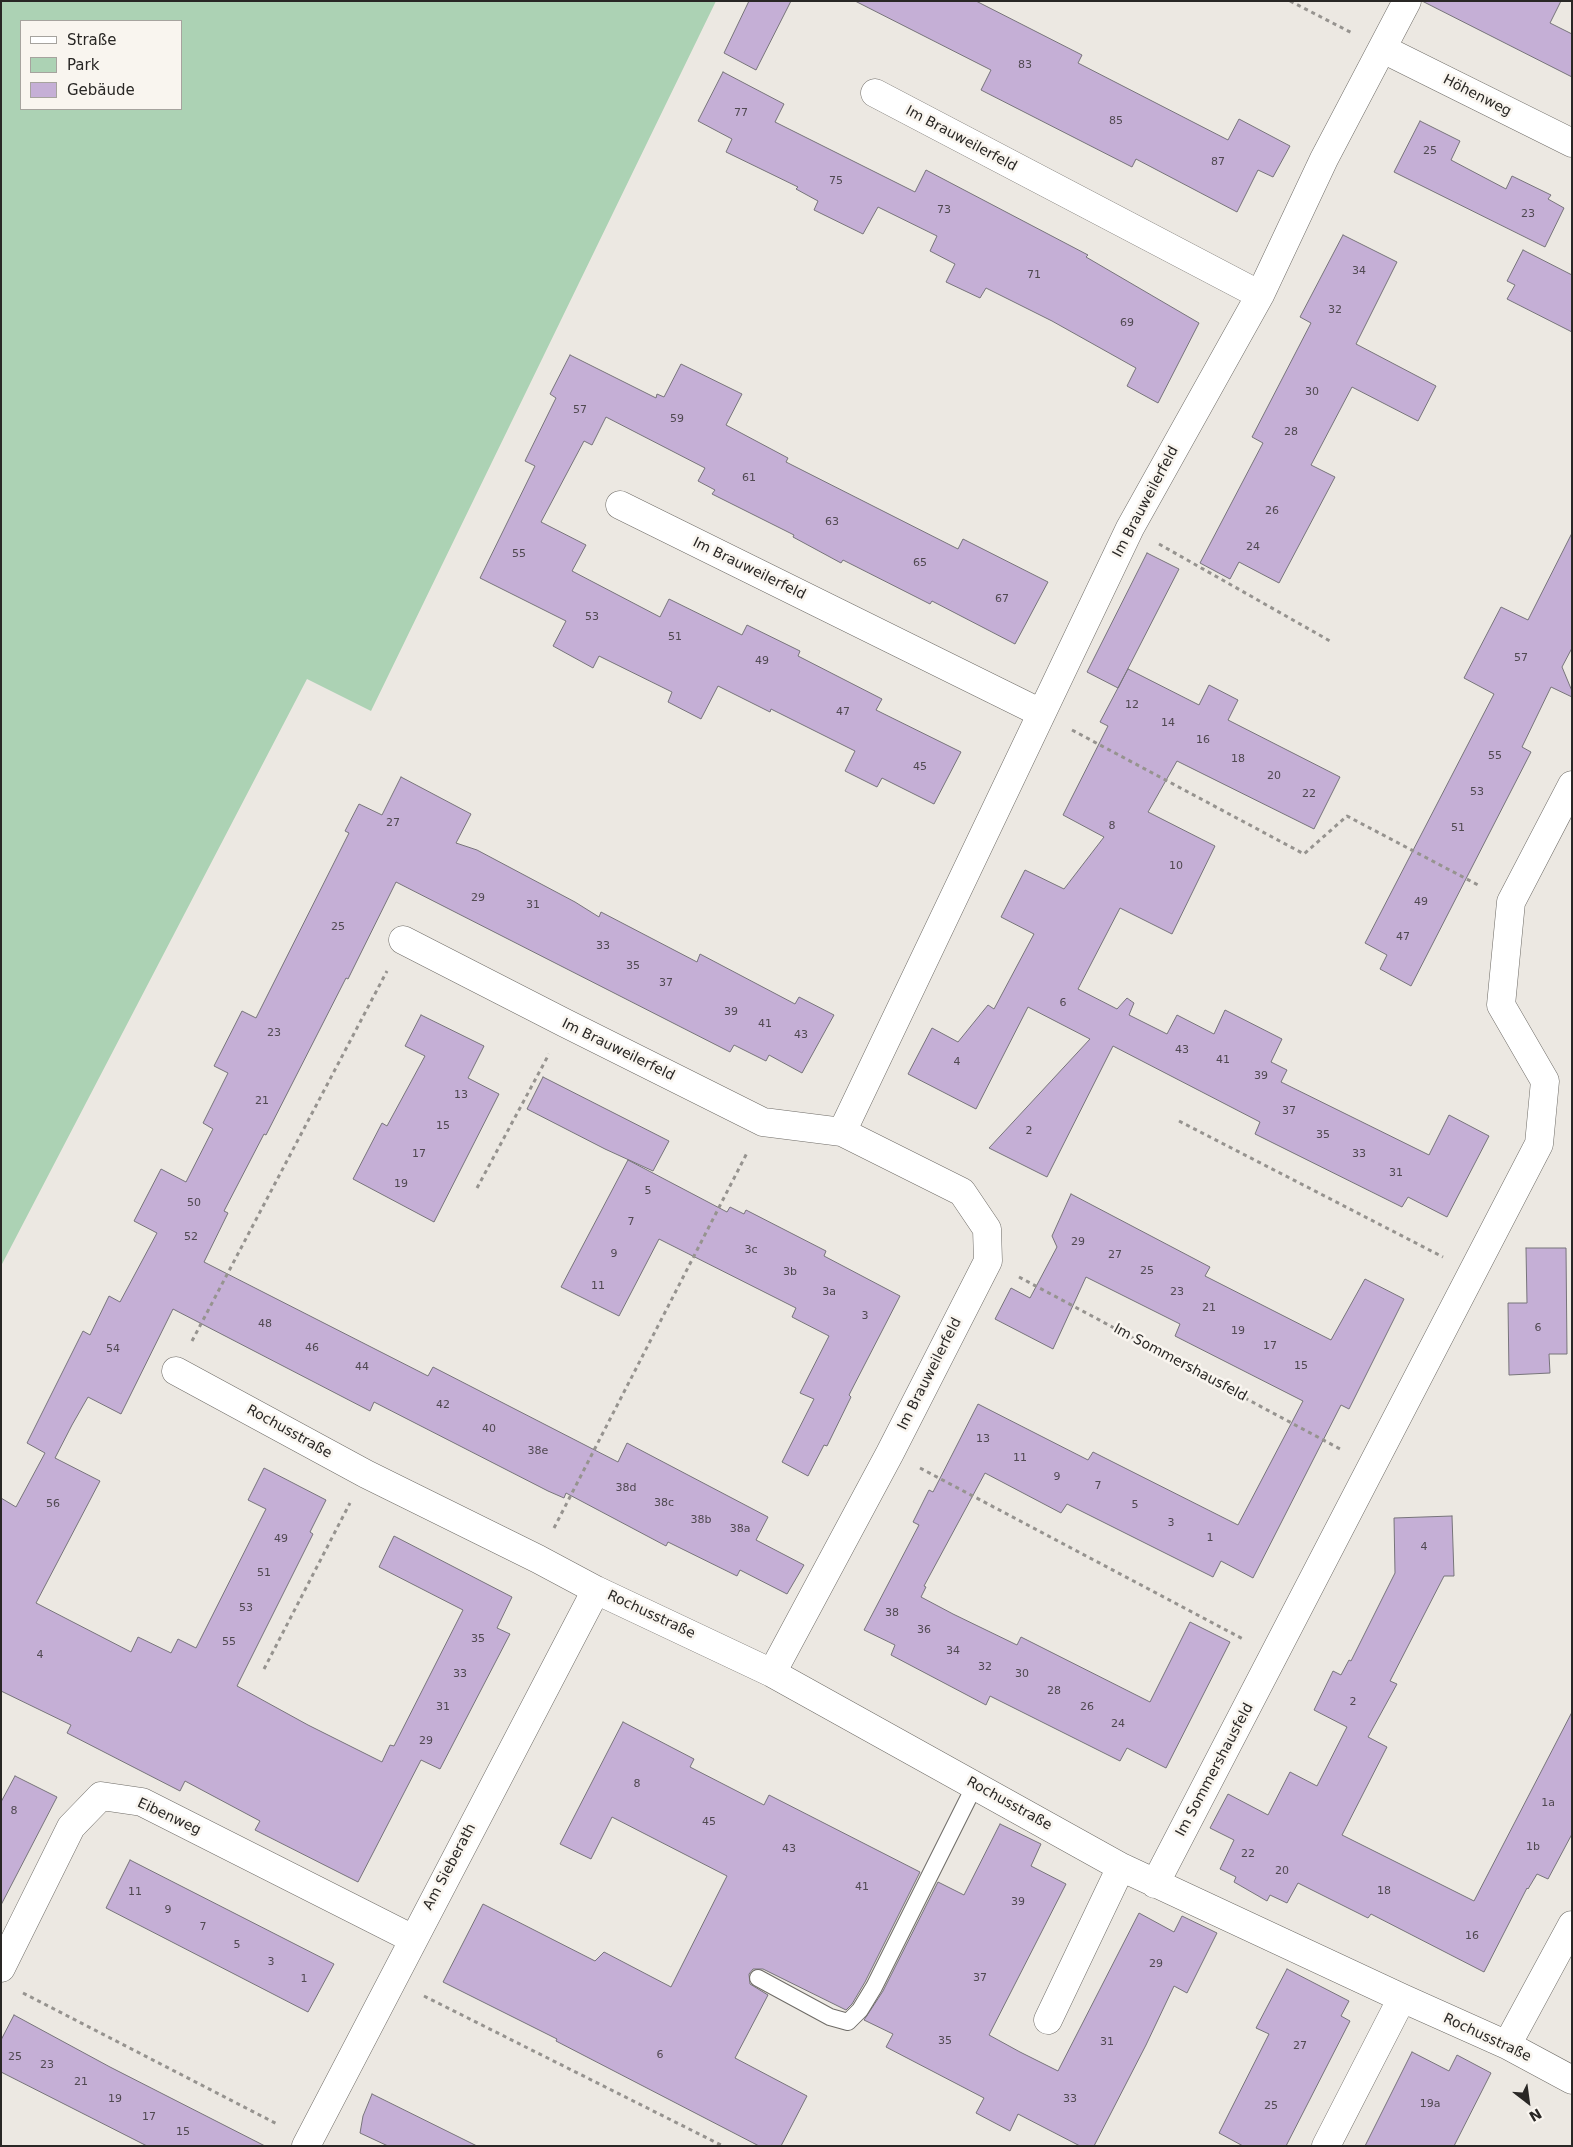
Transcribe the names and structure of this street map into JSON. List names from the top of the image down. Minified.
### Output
{"streets":{"street":["Höhenweg","Im Brauweilerfeld","Im Sommershausfeld","Rochusstraße","Eibenweg","Am Sieberath"]},"crossings":[["Höhenweg","Im Brauweilerfeld"],["Im Brauweilerfeld","Im Sommershausfeld"],["Im Brauweilerfeld","Rochusstraße"],["Im Sommershausfeld","Rochusstraße"],["Rochusstraße","Am Sieberath"],["Eibenweg","Am Sieberath"]],"house_numbers":["83","77","85","25","87","75","73","23","34","71","32","69","30","57","59","28","61","26","63","24","55","65","67","53","51","57","49","12","47","14","16","55","18","45","20","53","22","27","8","51","10","29","49","31","25","47","33","35","37","6","39","41","23","43","43","41","4","39","13","21","37","15","2","35","17","33","31","19","5","50","7","52","29","3c","9","27","25","3b","11","3a","23","21","3","48","6","19","17","46","54","15","44","42","40","13","38e","11","9","7","38d","38c","56","5","38b","3","38a","1","49","4","51","53","38","36","35","55","34","4","32","33","30","28","2","31","26","24","29","8","1a","8","45","1b","43","22","20","41","18","11","39","9","7","16","5","3","29","37","1","35","31","27","6","25","23","21","19","33","19a","25","17","15"],"legend":["Straße","Park","Gebäude"],"north":"bottom right"}
